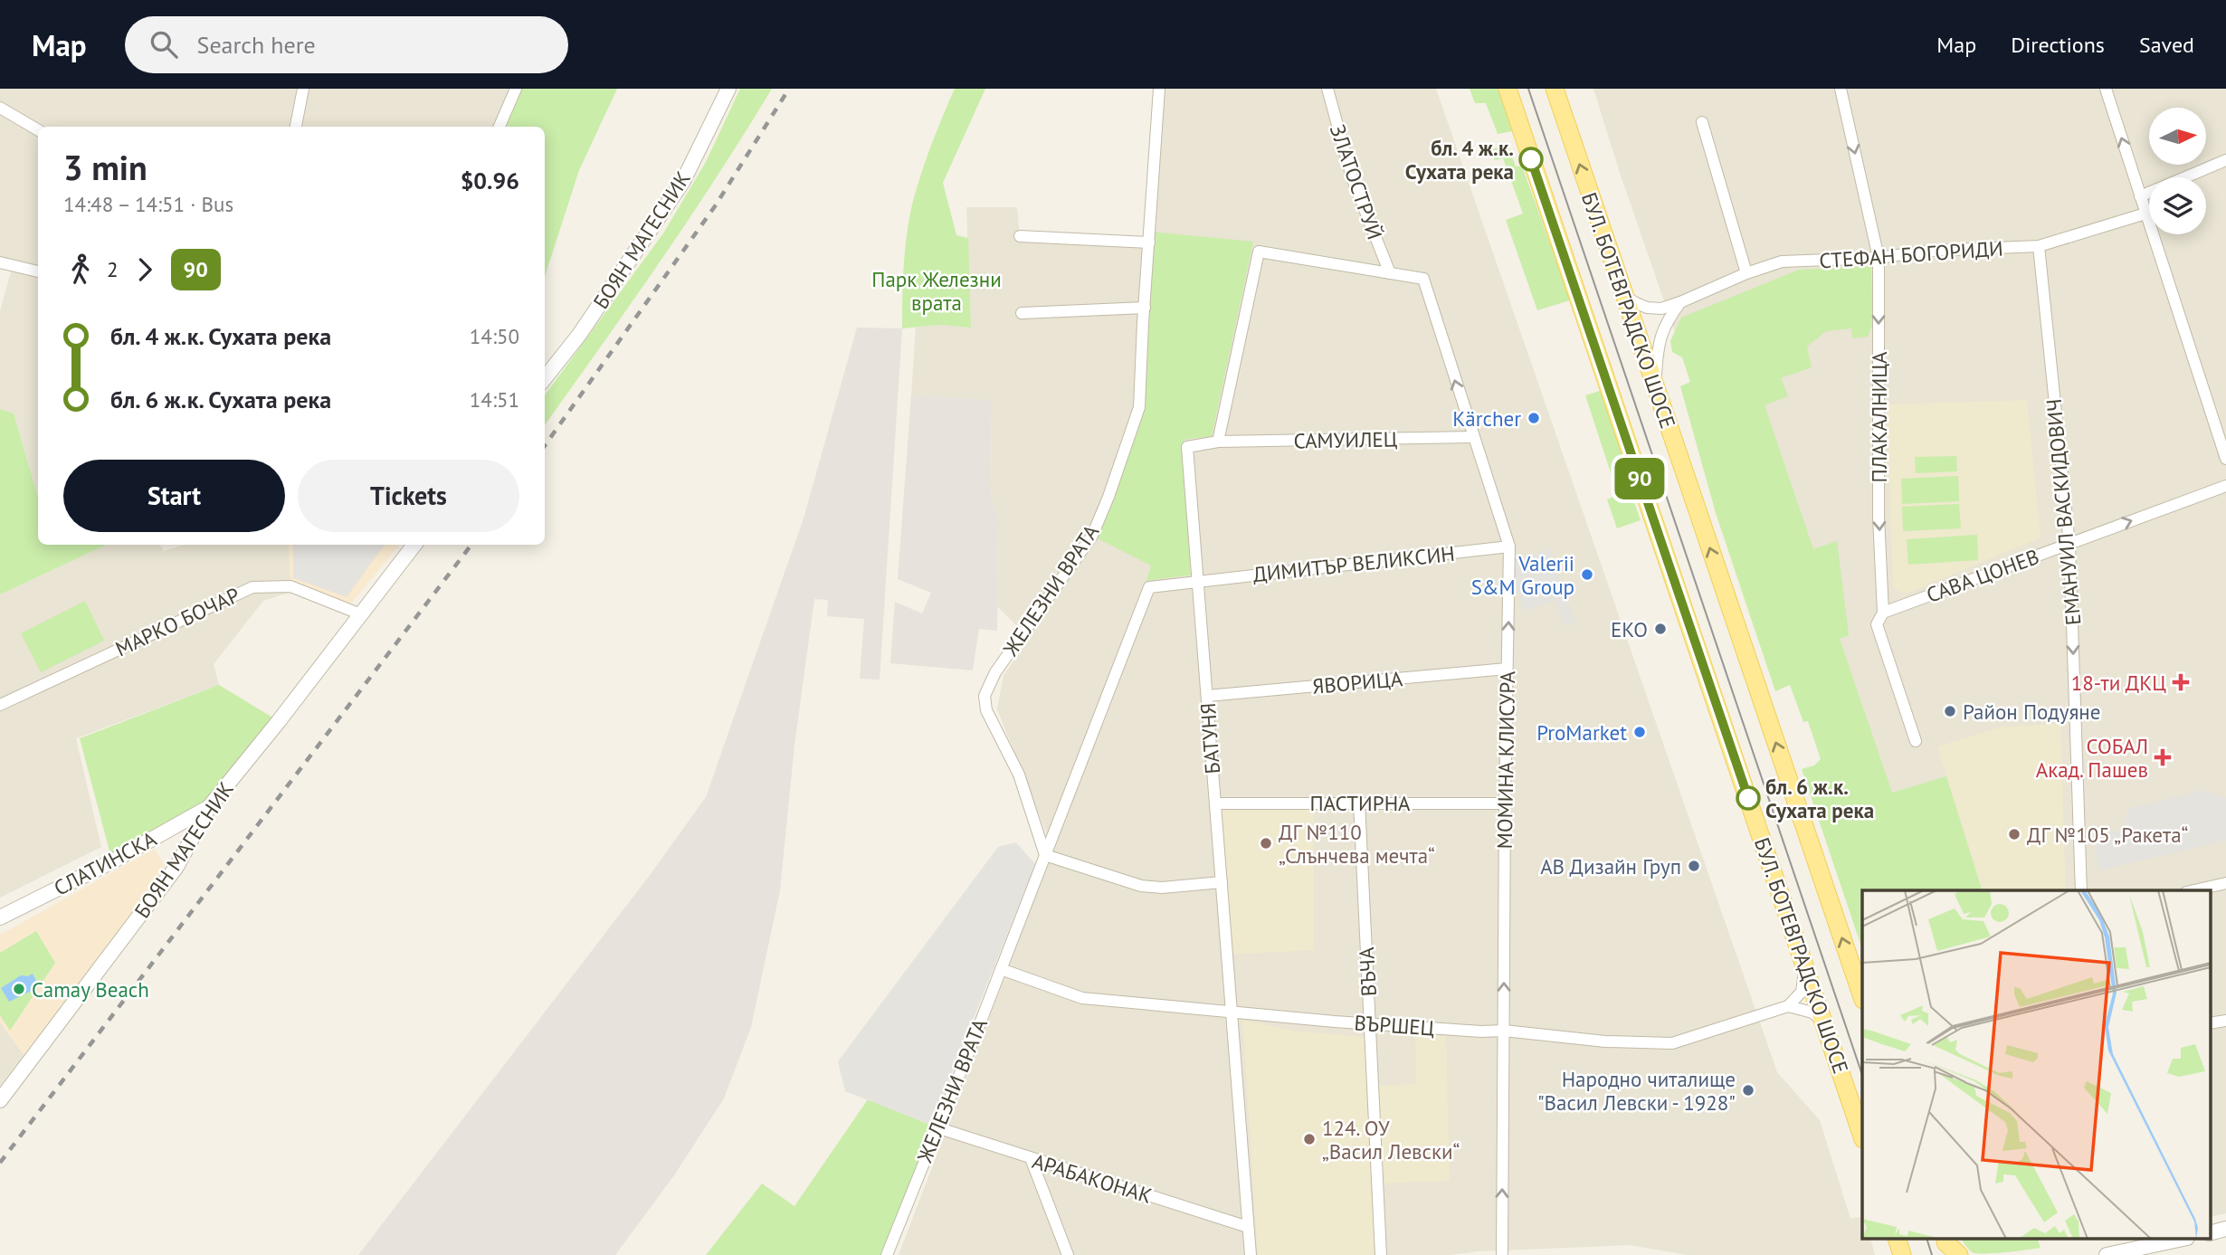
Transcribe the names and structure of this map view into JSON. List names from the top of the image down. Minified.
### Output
{"streets":{"main road":["БУЛ. БОТЕВГРАДСКО ШОСЕ"],"street":["ЗЛАТОСТРУЙ","БОЯН МАГЕСНИК","СТЕФАН БОГОРИДИ","ПЛАКАЛНИЦА","САМУИЛЕЦ","ЕМАНУИЛ ВАСКИДОВИЧ","ДИМИТЪР ВЕЛИКСИН","САВА ЦОНЕВ","ЖЕЛЕЗНИ ВРАТА","МАРКО БОЧАР","ЯВОРИЦА","БАТУНЯ","МОМИНА КЛИСУРА","ПАСТИРНА","СЛАТИНСКА","ВЪЧА","ВЪРШЕЦ","АРАБАКОНАК"]},"crossings":[["ЗЛАТОСТРУЙ","МОМИНА КЛИСУРА"],["БОЯН МАГЕСНИК","МАРКО БОЧАР"],["БОЯН МАГЕСНИК","СЛАТИНСКА"],["СТЕФАН БОГОРИДИ","БУЛ. БОТЕВГРАДСКО ШОСЕ"],["СТЕФАН БОГОРИДИ","ПЛАКАЛНИЦА"],["СТЕФАН БОГОРИДИ","ЕМАНУИЛ ВАСКИДОВИЧ"],["ПЛАКАЛНИЦА","САВА ЦОНЕВ"],["САМУИЛЕЦ","БАТУНЯ"],["САМУИЛЕЦ","МОМИНА КЛИСУРА"],["ЕМАНУИЛ ВАСКИДОВИЧ","САВА ЦОНЕВ"],["ДИМИТЪР ВЕЛИКСИН","ЖЕЛЕЗНИ ВРАТА"],["ДИМИТЪР ВЕЛИКСИН","БАТУНЯ"],["ДИМИТЪР ВЕЛИКСИН","МОМИНА КЛИСУРА"],["ЖЕЛЕЗНИ ВРАТА","БАТУНЯ"],["ЖЕЛЕЗНИ ВРАТА","ВЪРШЕЦ"],["ЖЕЛЕЗНИ ВРАТА","АРАБАКОНАК"],["ЯВОРИЦА","БАТУНЯ"],["ЯВОРИЦА","МОМИНА КЛИСУРА"],["БАТУНЯ","ПАСТИРНА"],["БАТУНЯ","ВЪРШЕЦ"],["БАТУНЯ","АРАБАКОНАК"],["МОМИНА КЛИСУРА","ПАСТИРНА"],["МОМИНА КЛИСУРА","ВЪРШЕЦ"],["ПАСТИРНА","ВЪЧА"],["ВЪЧА","ВЪРШЕЦ"]],"one_way":["ПЛАКАЛНИЦА","ЕМАНУИЛ ВАСКИДОВИЧ","САВА ЦОНЕВ","МОМИНА КЛИСУРА"],"parks":["Парк Железни врата"],"places":{"other":["бл. 4 ж.к. Сухата река","Кärcher","Valerii S&M Group","EKO","Район Подуяне","ProMarket","бл. 6 ж.к. Сухата река","ДГ №105 „Ракета“","ДГ №110 „Слънчева мечта“","АВ Дизайн Груп","Camay Beach","Народно читалище \"Васил Левски - 1928\"","124. ОУ „Васил Левски“"],"health":["18-ти ДКЦ","СОБАЛ Акад. Пашев"]},"lines":["bus line 90"],"north":"right","page":{"header":"Map","search":"Search here","nav":["Map","Directions","Saved"],"on_map":"90","heading":["3 min","14:48 – 14:51 · Bus","$0.96"],"legs":["2","90"],"list":[{"name":"бл. 4 ж.к. Сухата река","value":"14:50"},{"name":"бл. 6 ж.к. Сухата река","value":"14:51"}],"buttons":["Start","Tickets"]}}
